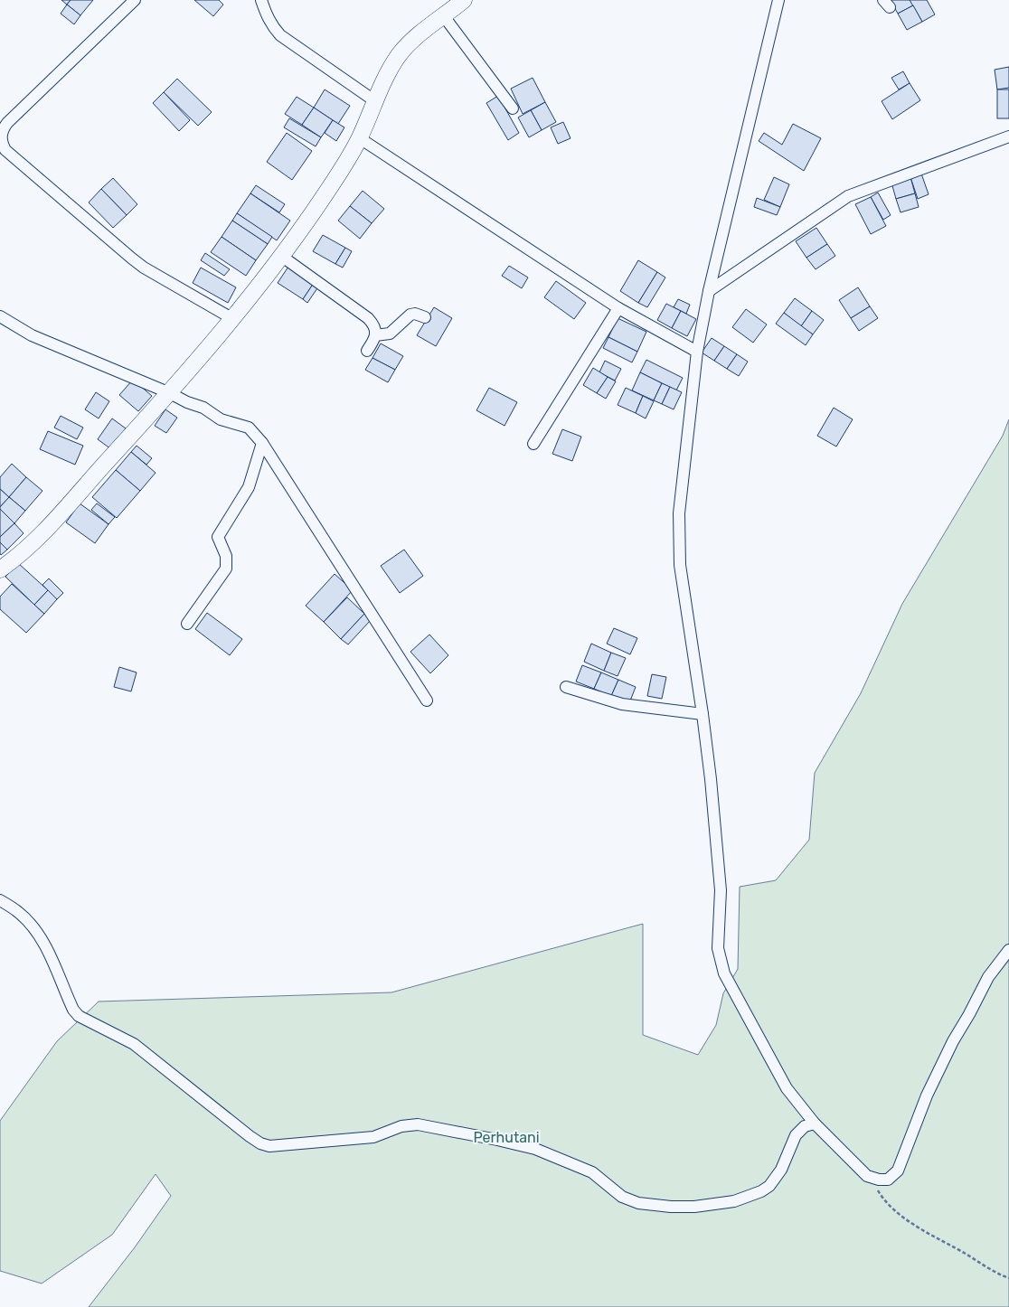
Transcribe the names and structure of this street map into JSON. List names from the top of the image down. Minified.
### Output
{"parks":["Perhutani"]}
